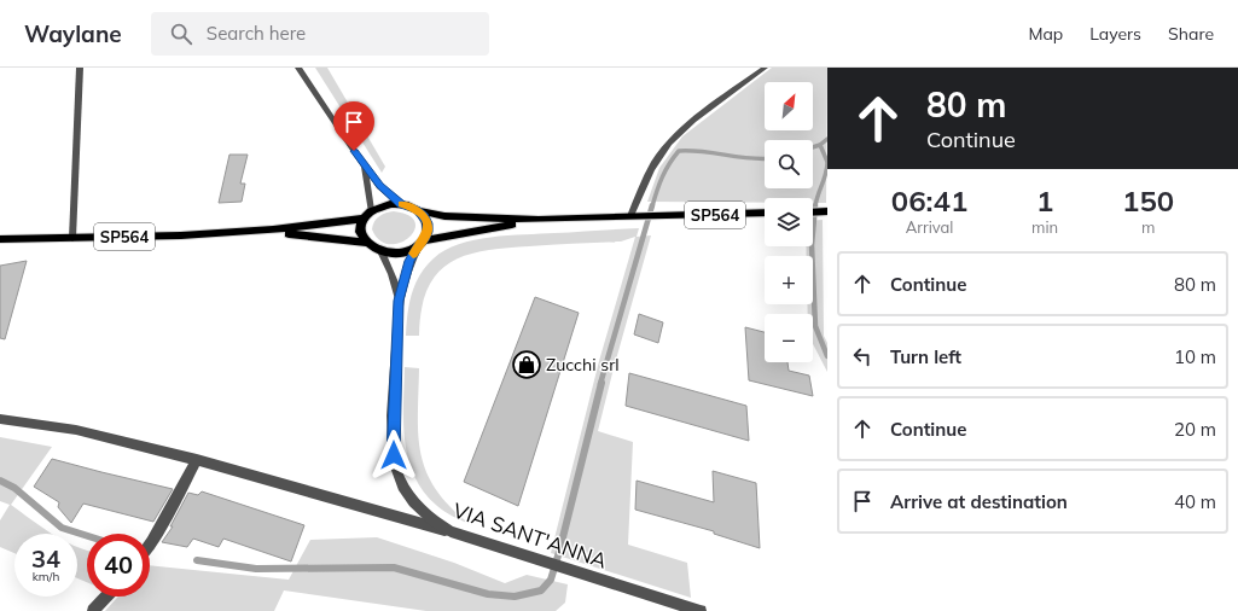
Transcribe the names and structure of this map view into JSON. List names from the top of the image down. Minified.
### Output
{"streets":{"main road":["SP564"],"street":["VIA SANT'ANNA"]},"crossings":[["SP564","VIA SANT'ANNA"]],"places":{"shop":["Zucchi srl"]},"north":"top right","page":{"header":"Waylane","search":"Search here","nav":["Map","Layers","Share"],"turn":["80 m","Continue"],"map_buttons":["+","−"],"eta":["06:41","Arrival","1","min","150","m"],"list":[{"name":"Continue","value":"80 m"},{"name":"Turn left","value":"10 m"},{"name":"Continue","value":"20 m"},{"name":"Arrive at destination","value":"40 m"}],"speed":"34 km/h","limit":"40"}}
